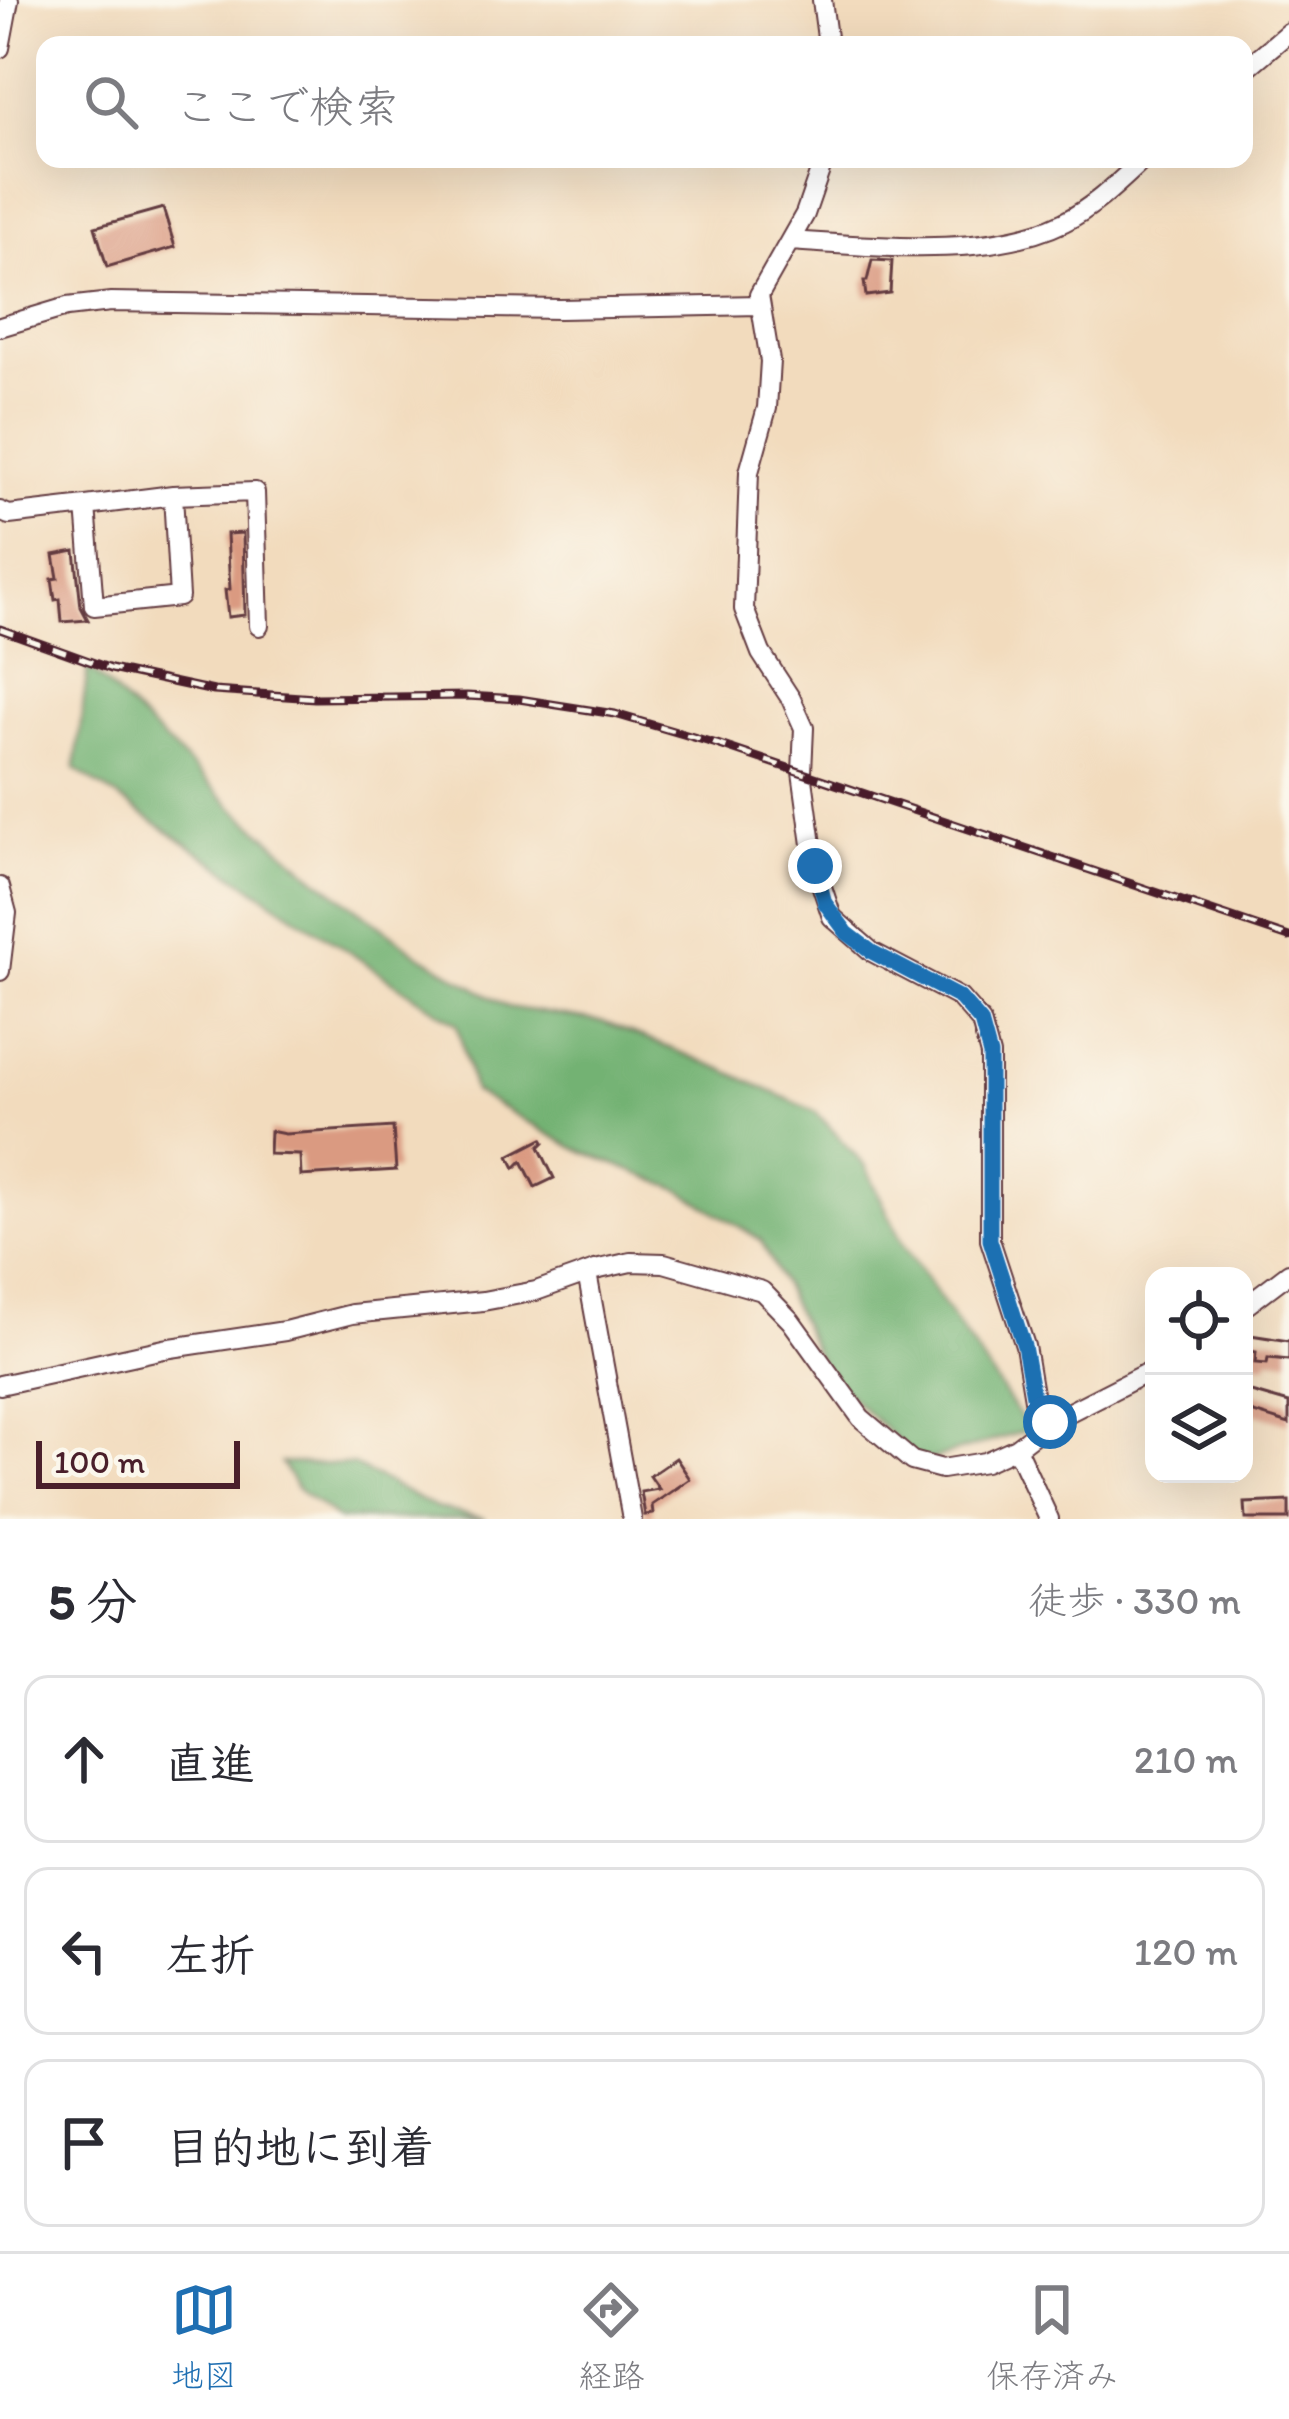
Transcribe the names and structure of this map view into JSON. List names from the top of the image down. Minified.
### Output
{"scale_bar":"100 m","page":{"search":"ここで検索","scale":"100 m","heading":["5 分","徒歩 · 330 m"],"list":[["直進","210 m"],["左折","120 m"],"目的地に到着"],"nav":["地図","経路","保存済み"]}}
